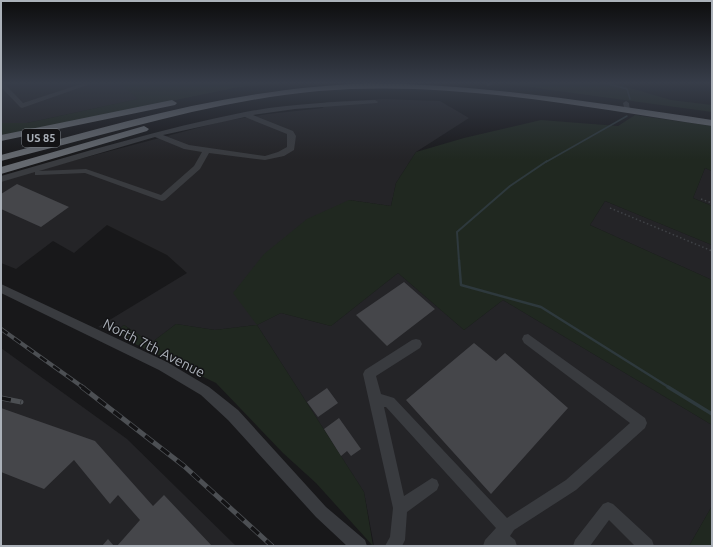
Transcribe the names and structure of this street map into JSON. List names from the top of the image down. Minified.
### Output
{"streets":{"highway":["US 85"],"street":["North 7th Avenue"]}}
